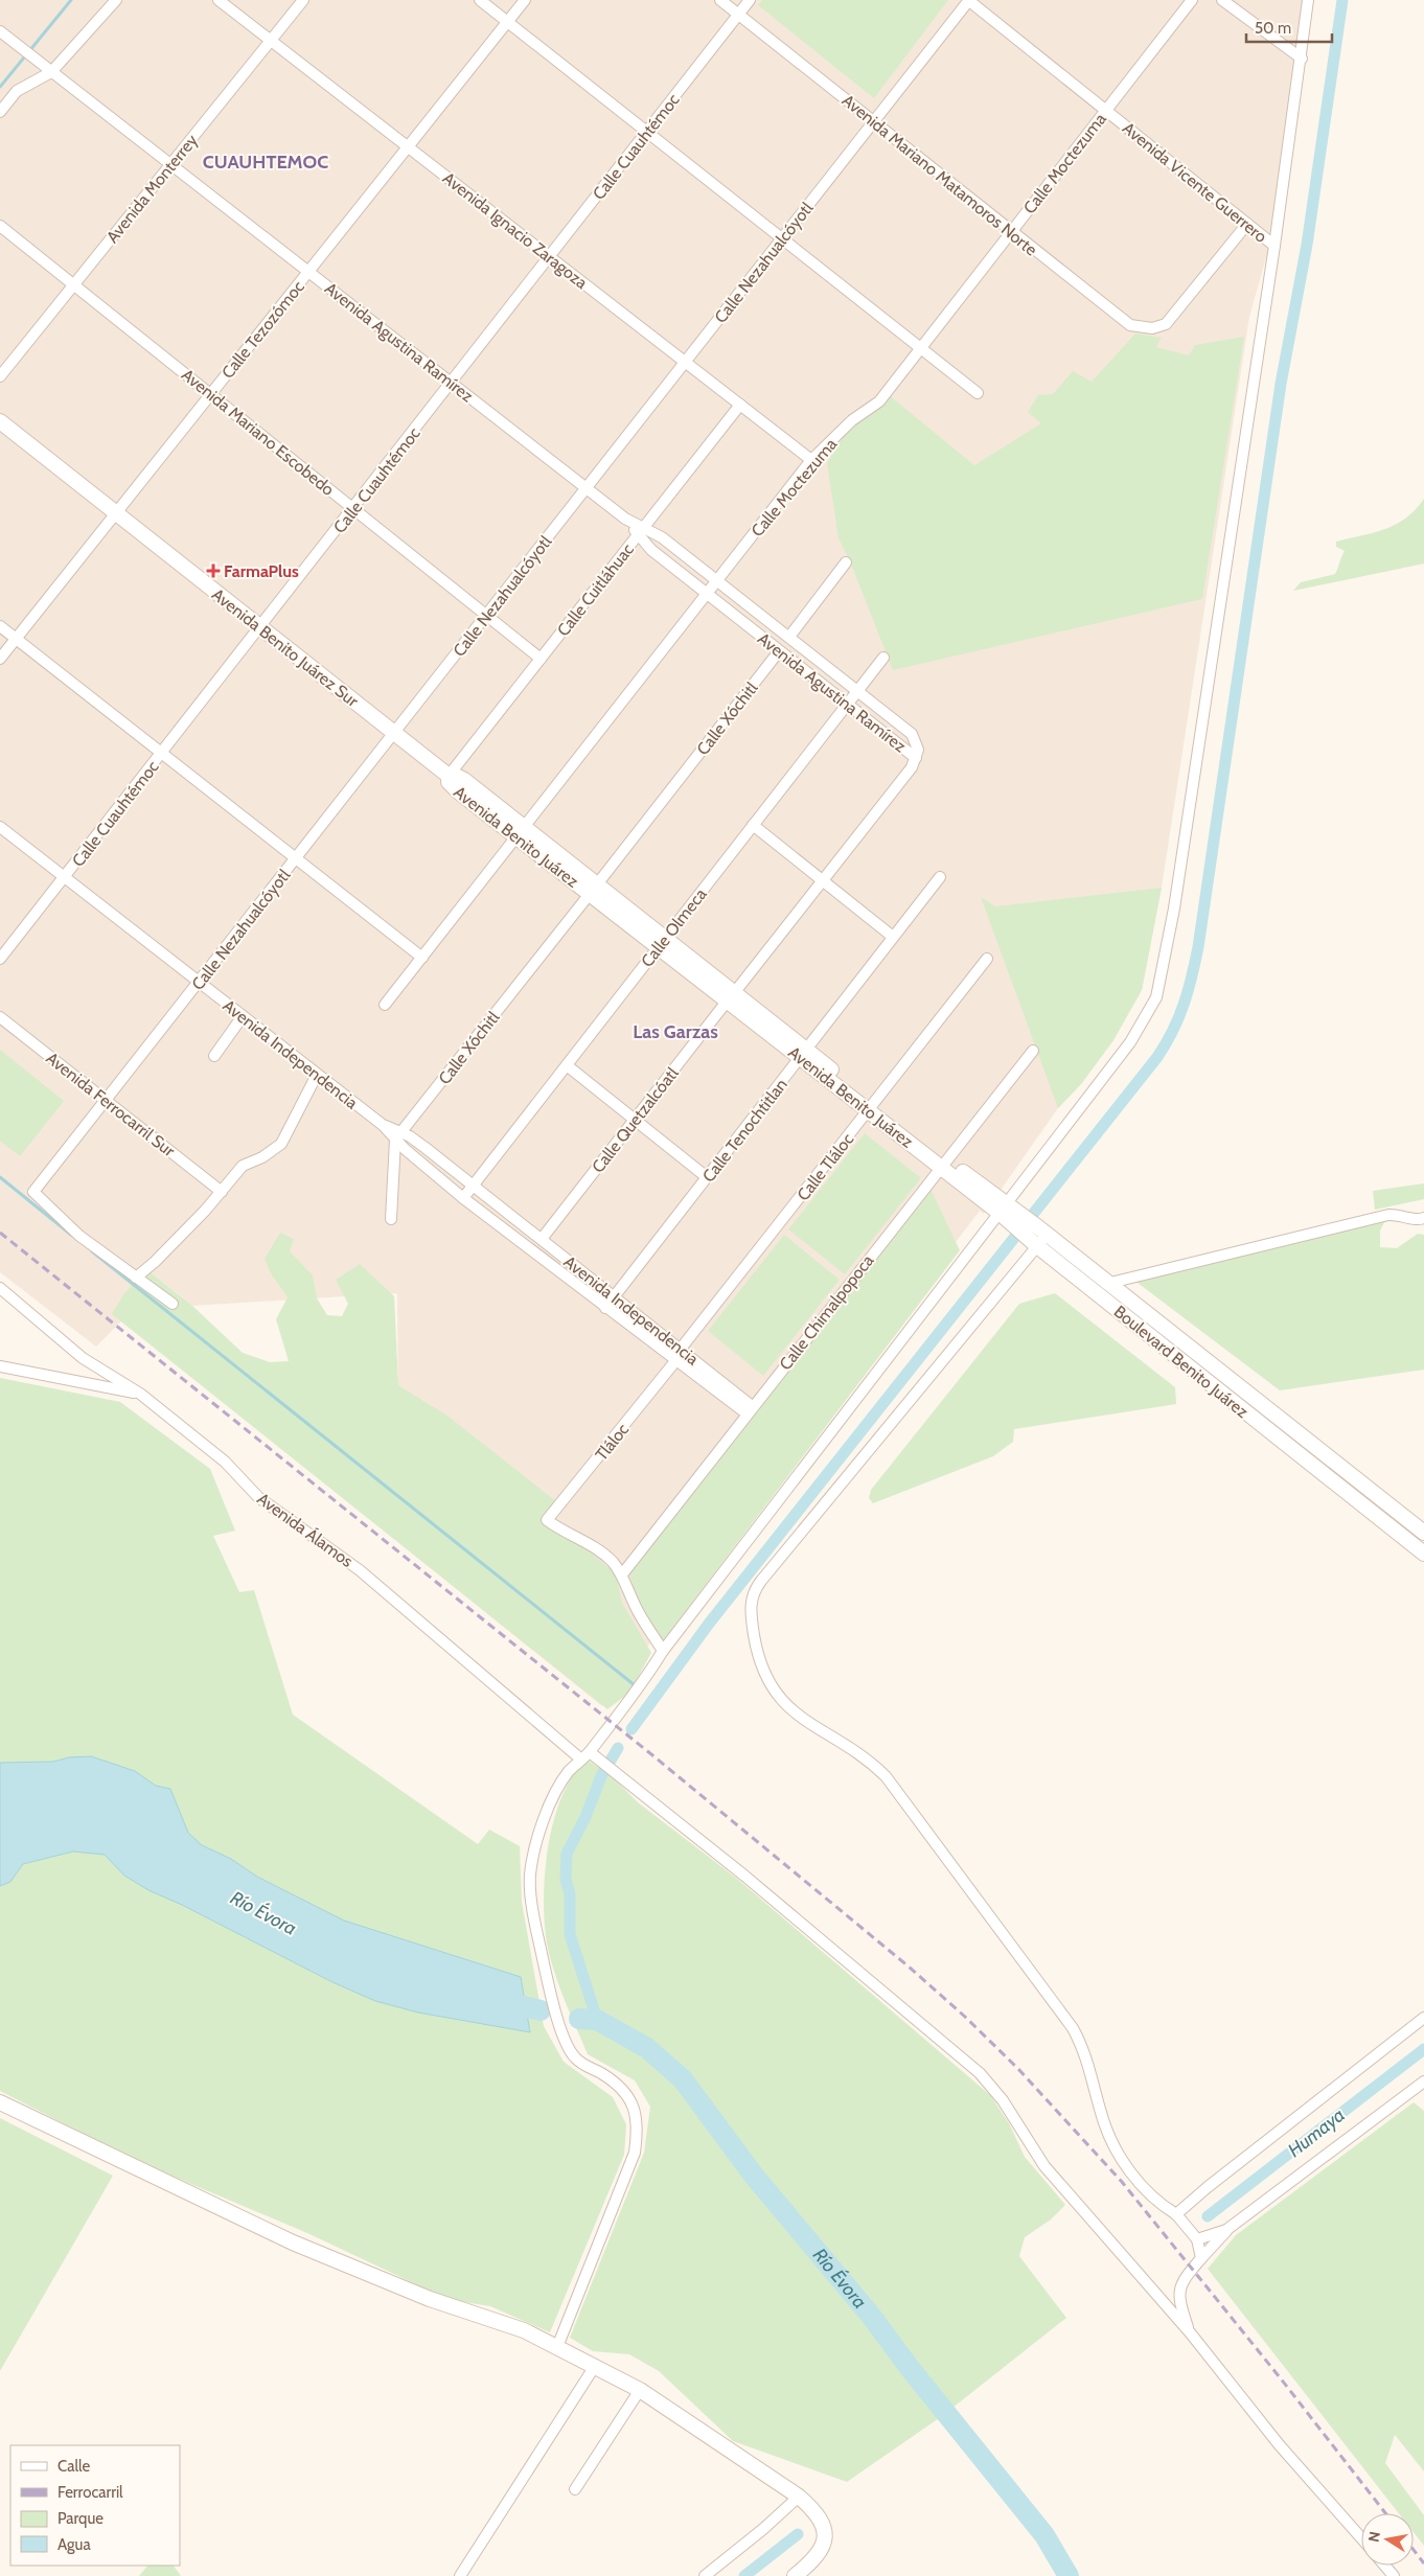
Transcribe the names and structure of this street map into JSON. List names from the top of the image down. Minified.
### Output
{"streets":{"street":["Calle Cuauhtémoc","Calle Moctezuma","Avenida Mariano Matamoros Norte","Avenida Vicente Guerrero","Avenida Monterrey","Avenida Ignacio Zaragoza","Calle Nezahualcóyotl","Calle Tezozómoc","Avenida Agustina Ramírez","Avenida Mariano Escobedo","Calle Cuitláhuac","Avenida Benito Juárez Sur","Calle Xóchitl","Avenida Benito Juárez","Calle Olmeca","Avenida Independencia","Avenida Ferrocarril Sur","Calle Quetzalcóatl","Calle Tenochtitlan","Calle Tláloc","Calle Chimalpopoca","Boulevard Benito Juárez","Tláloc","Avenida Álamos"]},"crossings":[["Calle Cuauhtémoc","Avenida Mariano Matamoros Norte"],["Calle Cuauhtémoc","Avenida Ignacio Zaragoza"],["Calle Cuauhtémoc","Avenida Agustina Ramírez"],["Calle Cuauhtémoc","Avenida Mariano Escobedo"],["Calle Cuauhtémoc","Avenida Benito Juárez Sur"],["Calle Cuauhtémoc","Avenida Independencia"],["Calle Moctezuma","Avenida Mariano Matamoros Norte"],["Calle Moctezuma","Avenida Vicente Guerrero"],["Calle Moctezuma","Avenida Ignacio Zaragoza"],["Calle Moctezuma","Avenida Agustina Ramírez"],["Calle Moctezuma","Avenida Benito Juárez"],["Avenida Mariano Matamoros Norte","Avenida Vicente Guerrero"],["Avenida Mariano Matamoros Norte","Calle Nezahualcóyotl"],["Avenida Vicente Guerrero","Calle Nezahualcóyotl"],["Avenida Monterrey","Avenida Ignacio Zaragoza"],["Avenida Monterrey","Avenida Agustina Ramírez"],["Avenida Monterrey","Avenida Mariano Escobedo"],["Avenida Ignacio Zaragoza","Calle Nezahualcóyotl"],["Avenida Ignacio Zaragoza","Calle Tezozómoc"],["Avenida Ignacio Zaragoza","Calle Cuitláhuac"],["Calle Nezahualcóyotl","Avenida Agustina Ramírez"],["Calle Nezahualcóyotl","Avenida Mariano Escobedo"],["Calle Nezahualcóyotl","Avenida Benito Juárez Sur"],["Calle Nezahualcóyotl","Avenida Independencia"],["Calle Nezahualcóyotl","Avenida Ferrocarril Sur"],["Calle Tezozómoc","Avenida Agustina Ramírez"],["Calle Tezozómoc","Avenida Mariano Escobedo"],["Calle Tezozómoc","Avenida Benito Juárez Sur"],["Avenida Agustina Ramírez","Calle Cuitláhuac"],["Avenida Agustina Ramírez","Calle Xóchitl"],["Avenida Agustina Ramírez","Calle Olmeca"],["Avenida Agustina Ramírez","Calle Quetzalcóatl"],["Avenida Mariano Escobedo","Calle Cuitláhuac"],["Calle Cuitláhuac","Avenida Benito Juárez Sur"],["Calle Cuitláhuac","Avenida Benito Juárez"],["Avenida Benito Juárez Sur","Avenida Benito Juárez"],["Calle Xóchitl","Avenida Benito Juárez"],["Calle Xóchitl","Avenida Independencia"],["Avenida Benito Juárez","Calle Olmeca"],["Avenida Benito Juárez","Calle Quetzalcóatl"],["Avenida Benito Juárez","Calle Tenochtitlan"],["Avenida Benito Juárez","Calle Tláloc"],["Avenida Benito Juárez","Calle Chimalpopoca"],["Avenida Benito Juárez","Boulevard Benito Juárez"],["Calle Olmeca","Avenida Independencia"],["Avenida Independencia","Calle Quetzalcóatl"],["Avenida Independencia","Calle Tenochtitlan"],["Avenida Independencia","Calle Tláloc"],["Avenida Independencia","Calle Chimalpopoca"],["Avenida Independencia","Tláloc"],["Calle Chimalpopoca","Boulevard Benito Juárez"],["Calle Chimalpopoca","Tláloc"]],"districts":["CUAUHTEMOC","Las Garzas"],"water":["Río Évora","Humaya"],"places":{"health":["FarmaPlus"]},"legend":["Calle","Ferrocarril","Parque","Agua"],"scale_bar":"50 m","north":"left"}
